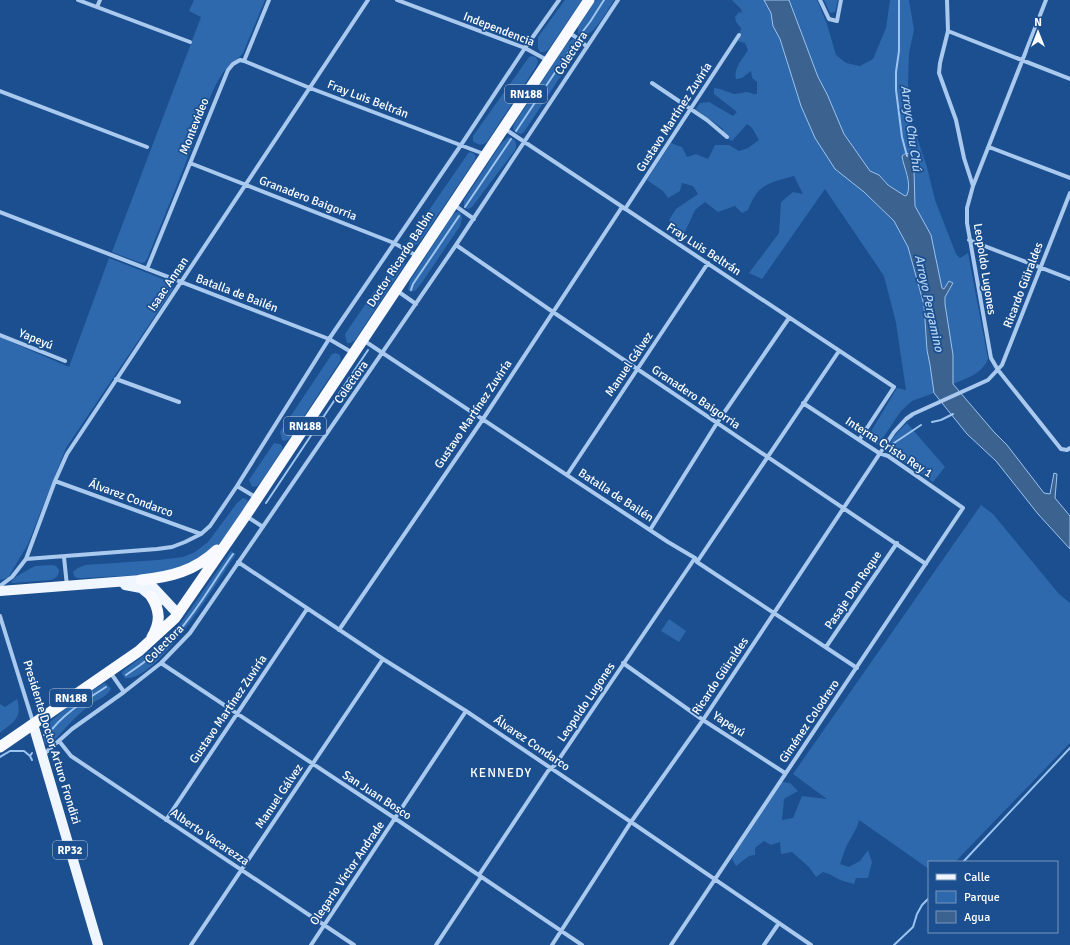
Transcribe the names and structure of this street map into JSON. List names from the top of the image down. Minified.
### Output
{"streets":{"highway":["RN188","Doctor Ricardo Balbín"],"main road":["Presidente Doctor Arturo Frondizi","RP32"],"street":["Independencia","Colectora","Fray Luis Beltrán","Gustavo Martínez Zuviría","Montevideo","Granadero Baigorria","Leopoldo Lugones","Isaac Annan","Ricardo Güiraldes","Batalla de Bailén","Yapeyú","Manuel Gálvez","Interna Cristo Rey 1","Álvarez Condarco","Pasaje Don Roque","Giménez Colodrero","San Juan Bosco","Alberto Vacarezza","Olegario Víctor Andrade"]},"crossings":[["Independencia","Doctor Ricardo Balbín"],["Colectora","Fray Luis Beltrán"],["Colectora","Granadero Baigorria"],["Colectora","Batalla de Bailén"],["Colectora","Álvarez Condarco"],["Colectora","Presidente Doctor Arturo Frondizi"],["Colectora","San Juan Bosco"],["Colectora","Alberto Vacarezza"],["RN188","Doctor Ricardo Balbín"],["RN188","Presidente Doctor Arturo Frondizi"],["Fray Luis Beltrán","Gustavo Martínez Zuviría"],["Fray Luis Beltrán","Montevideo"],["Fray Luis Beltrán","Doctor Ricardo Balbín"],["Fray Luis Beltrán","Leopoldo Lugones"],["Fray Luis Beltrán","Isaac Annan"],["Fray Luis Beltrán","Manuel Gálvez"],["Fray Luis Beltrán","Interna Cristo Rey 1"],["Gustavo Martínez Zuviría","Granadero Baigorria"],["Gustavo Martínez Zuviría","Batalla de Bailén"],["Gustavo Martínez Zuviría","Álvarez Condarco"],["Gustavo Martínez Zuviría","San Juan Bosco"],["Gustavo Martínez Zuviría","Alberto Vacarezza"],["Montevideo","Granadero Baigorria"],["Montevideo","Batalla de Bailén"],["Granadero Baigorria","Doctor Ricardo Balbín"],["Granadero Baigorria","Leopoldo Lugones"],["Granadero Baigorria","Isaac Annan"],["Granadero Baigorria","Ricardo Güiraldes"],["Granadero Baigorria","Manuel Gálvez"],["Granadero Baigorria","Pasaje Don Roque"],["Granadero Baigorria","Giménez Colodrero"],["Doctor Ricardo Balbín","Batalla de Bailén"],["Leopoldo Lugones","Ricardo Güiraldes"],["Leopoldo Lugones","Batalla de Bailén"],["Leopoldo Lugones","Yapeyú"],["Leopoldo Lugones","Interna Cristo Rey 1"],["Leopoldo Lugones","Álvarez Condarco"],["Leopoldo Lugones","San Juan Bosco"],["Isaac Annan","Batalla de Bailén"],["Isaac Annan","Álvarez Condarco"],["Ricardo Güiraldes","Batalla de Bailén"],["Ricardo Güiraldes","Yapeyú"],["Ricardo Güiraldes","Interna Cristo Rey 1"],["Ricardo Güiraldes","Álvarez Condarco"],["Ricardo Güiraldes","San Juan Bosco"],["Batalla de Bailén","Manuel Gálvez"],["Batalla de Bailén","Pasaje Don Roque"],["Batalla de Bailén","Giménez Colodrero"],["Yapeyú","Giménez Colodrero"],["Manuel Gálvez","Álvarez Condarco"],["Manuel Gálvez","San Juan Bosco"],["Manuel Gálvez","Alberto Vacarezza"],["Interna Cristo Rey 1","Giménez Colodrero"],["Álvarez Condarco","Giménez Colodrero"],["Álvarez Condarco","Olegario Víctor Andrade"],["San Juan Bosco","Olegario Víctor Andrade"],["Alberto Vacarezza","Olegario Víctor Andrade"]],"districts":["KENNEDY"],"water":["Arroyo Chu Chú","Arroyo Pergamino"],"legend":["Calle","Parque","Agua"],"north":"top"}
